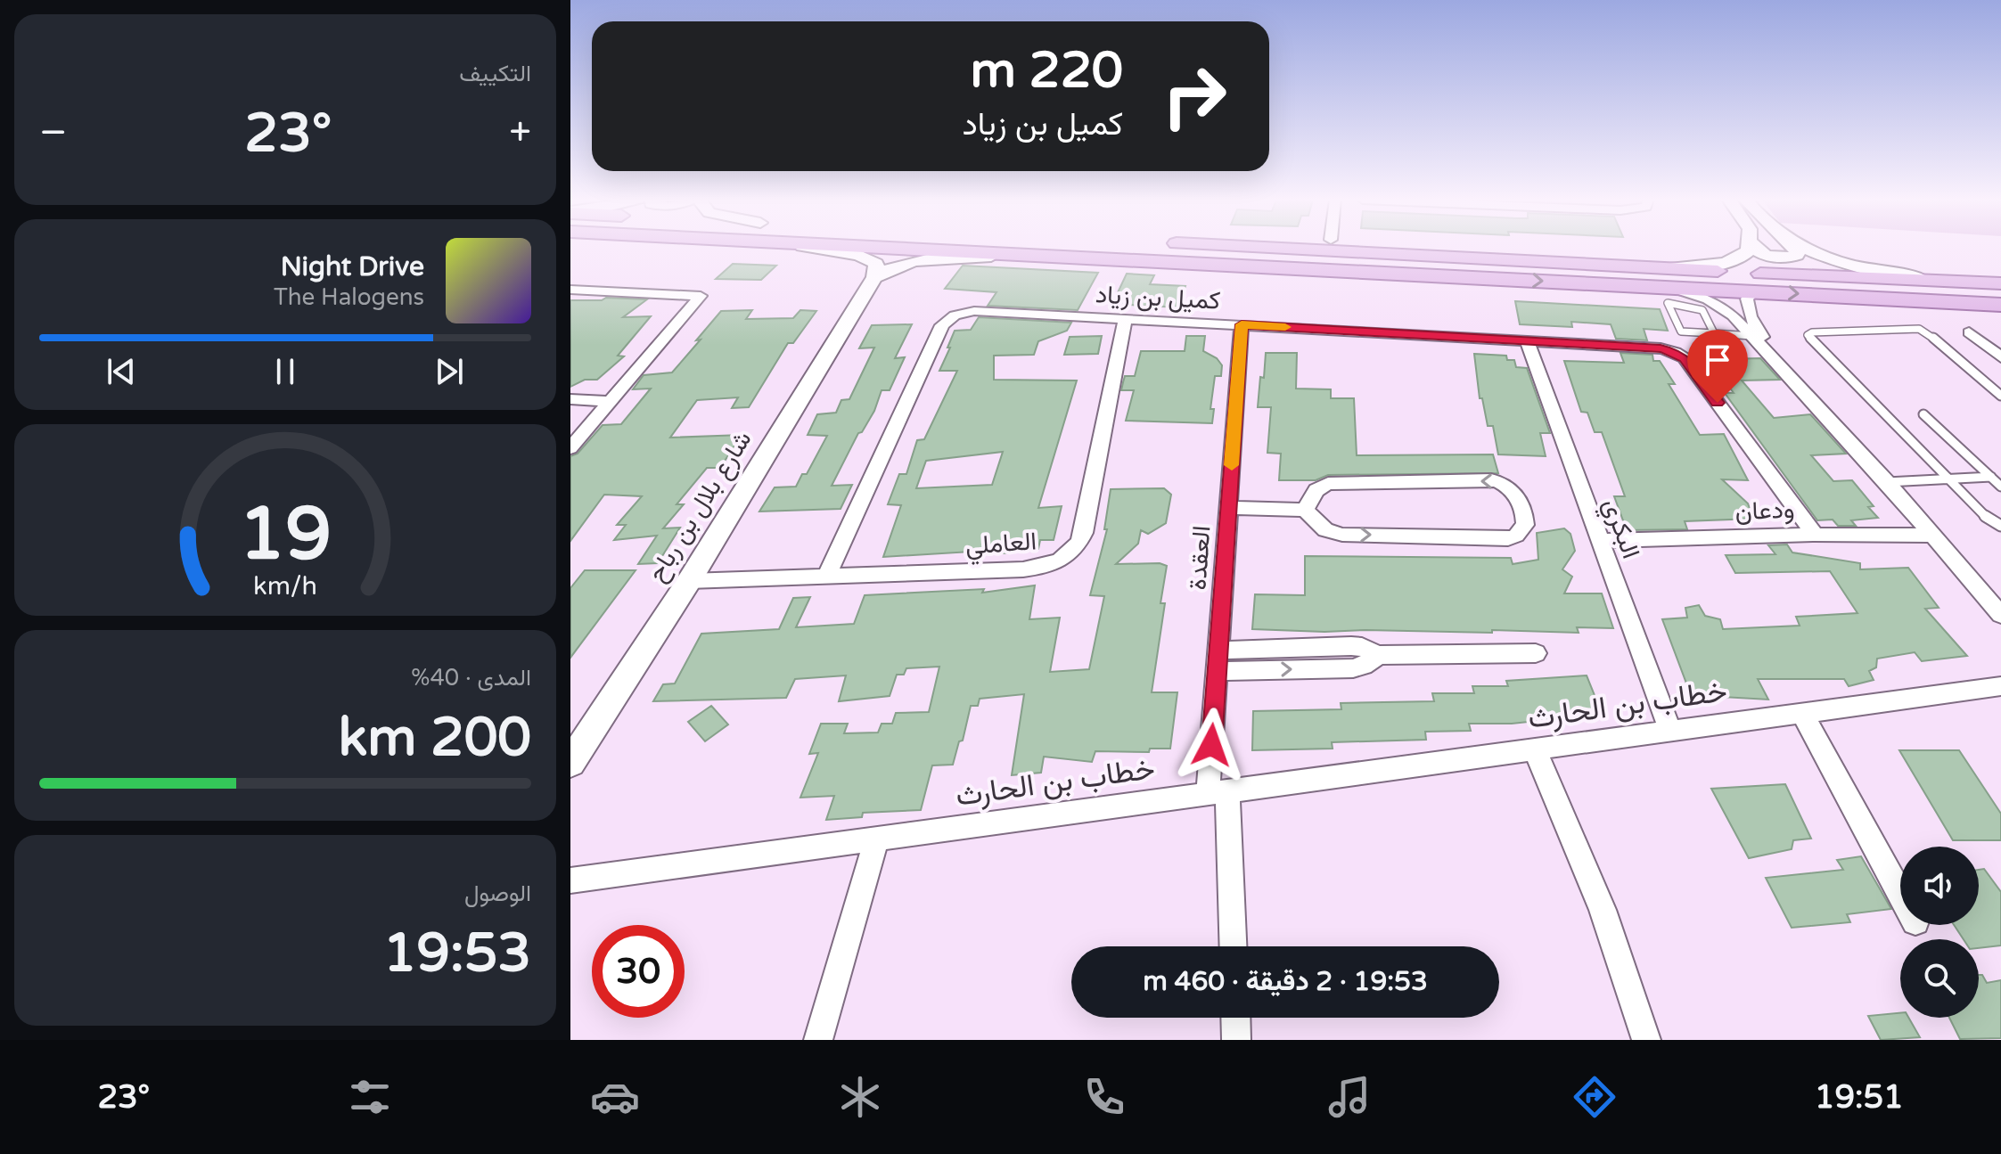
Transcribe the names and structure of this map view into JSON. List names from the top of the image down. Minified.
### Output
{"streets":{"street":["كميل بن زياد","شارع بلال بن رباح","ودعان","البكري","العاملي","العقدة","خطاب بن الحارث"]},"crossings":[["كميل بن زياد","ودعان"],["كميل بن زياد","البكري"],["كميل بن زياد","العاملي"],["كميل بن زياد","العقدة"],["شارع بلال بن رباح","العاملي"],["ودعان","البكري"],["البكري","خطاب بن الحارث"],["العقدة","خطاب بن الحارث"]],"page":{"tile":["التكييف",["المدى · 40%","200 km"],["الوصول","19:53"]],"turn":["220 m","كميل بن زياد"],"heat":["−","23°","+"],"song":["Night Drive","The Halogens"],"limit":"30","trip":"19:53 · 2 دقيقة · 460 m","tabs":["19:51","23°"],"gauge":["19","km/h"]}}
